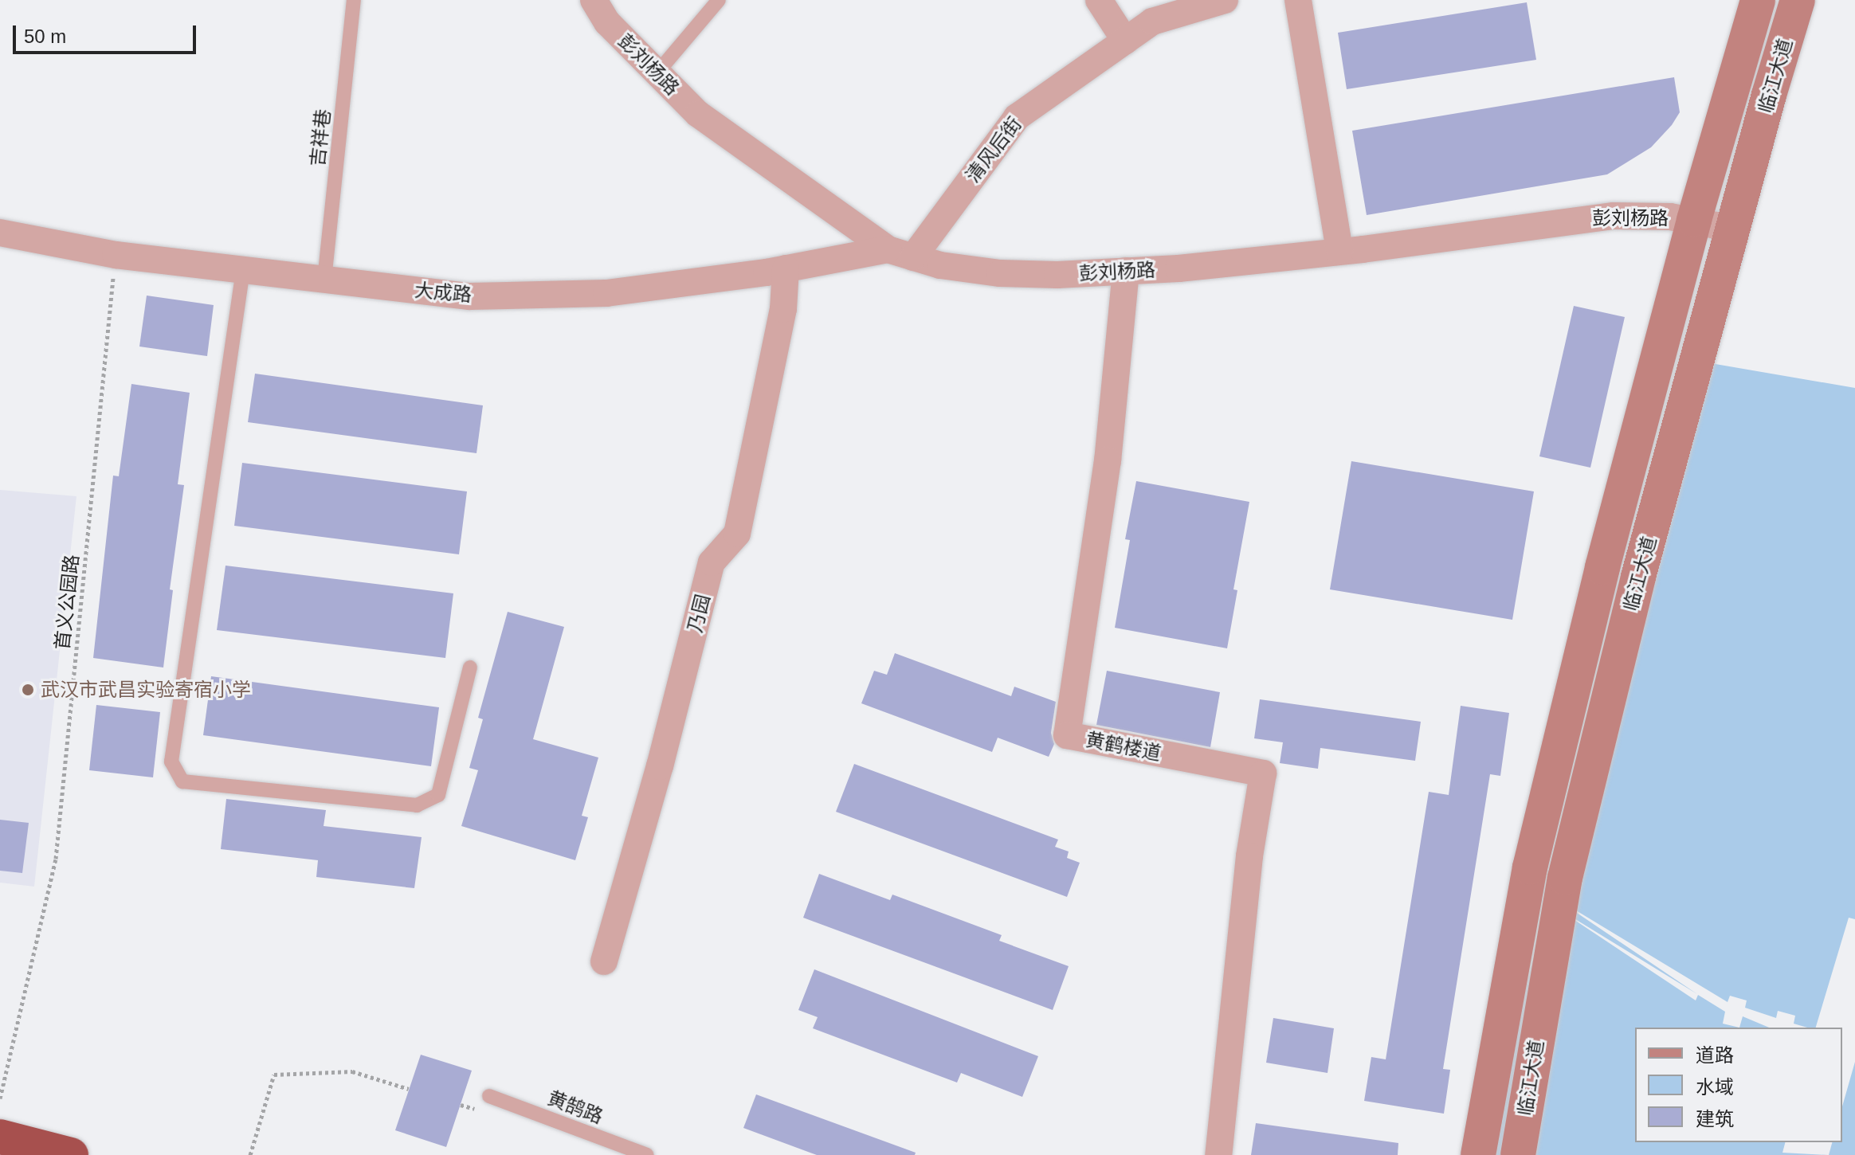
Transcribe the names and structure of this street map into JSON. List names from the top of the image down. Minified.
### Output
{"streets":{"main road":["临江大道"],"street":["彭刘杨路","清风后街","大成路","乃园","黄鹤楼道"],"lane":["吉祥巷","黄鹄路"],"path":["首义公园路"]},"crossings":[["彭刘杨路","临江大道"],["彭刘杨路","清风后街"],["彭刘杨路","大成路"],["彭刘杨路","黄鹤楼道"],["吉祥巷","大成路"],["大成路","首义公园路"],["大成路","乃园"]],"places":["武汉市武昌实验寄宿小学"],"legend":["道路","水域","建筑"],"scale_bar":"50 m"}
